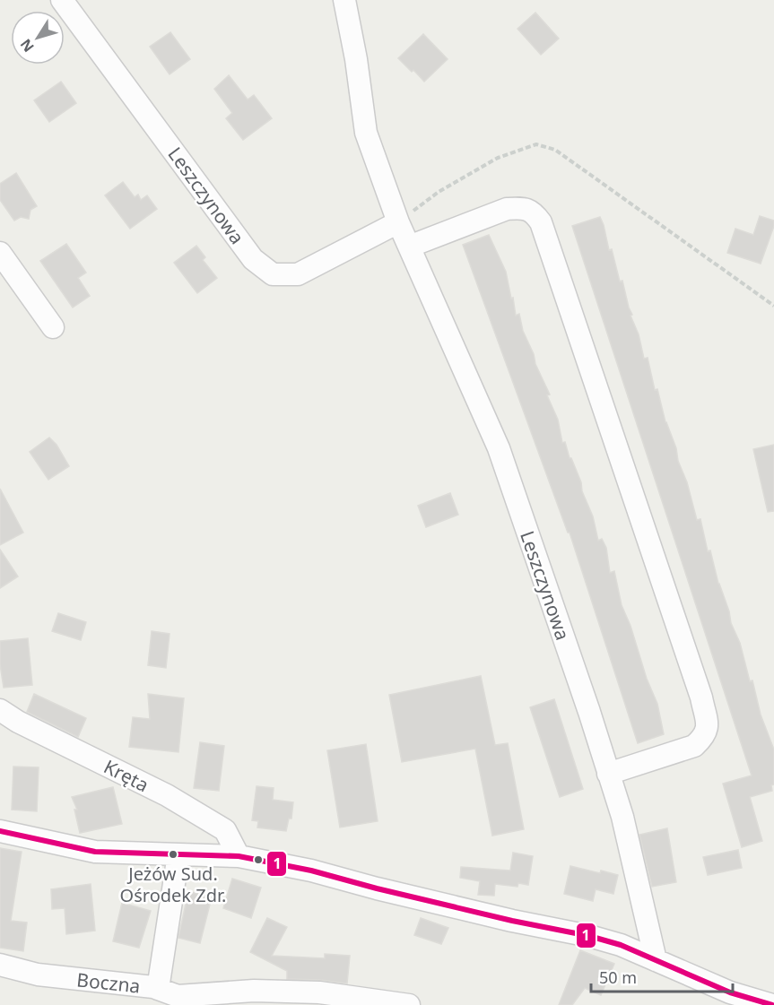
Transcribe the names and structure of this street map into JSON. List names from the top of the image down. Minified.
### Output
{"streets":{"street":["Leszczynowa","Kręta","Boczna"]},"places":["Jeżów Sud. Ośrodek Zdr."],"lines":["transit line 1"],"scale_bar":"50 m","north":"bottom left"}
